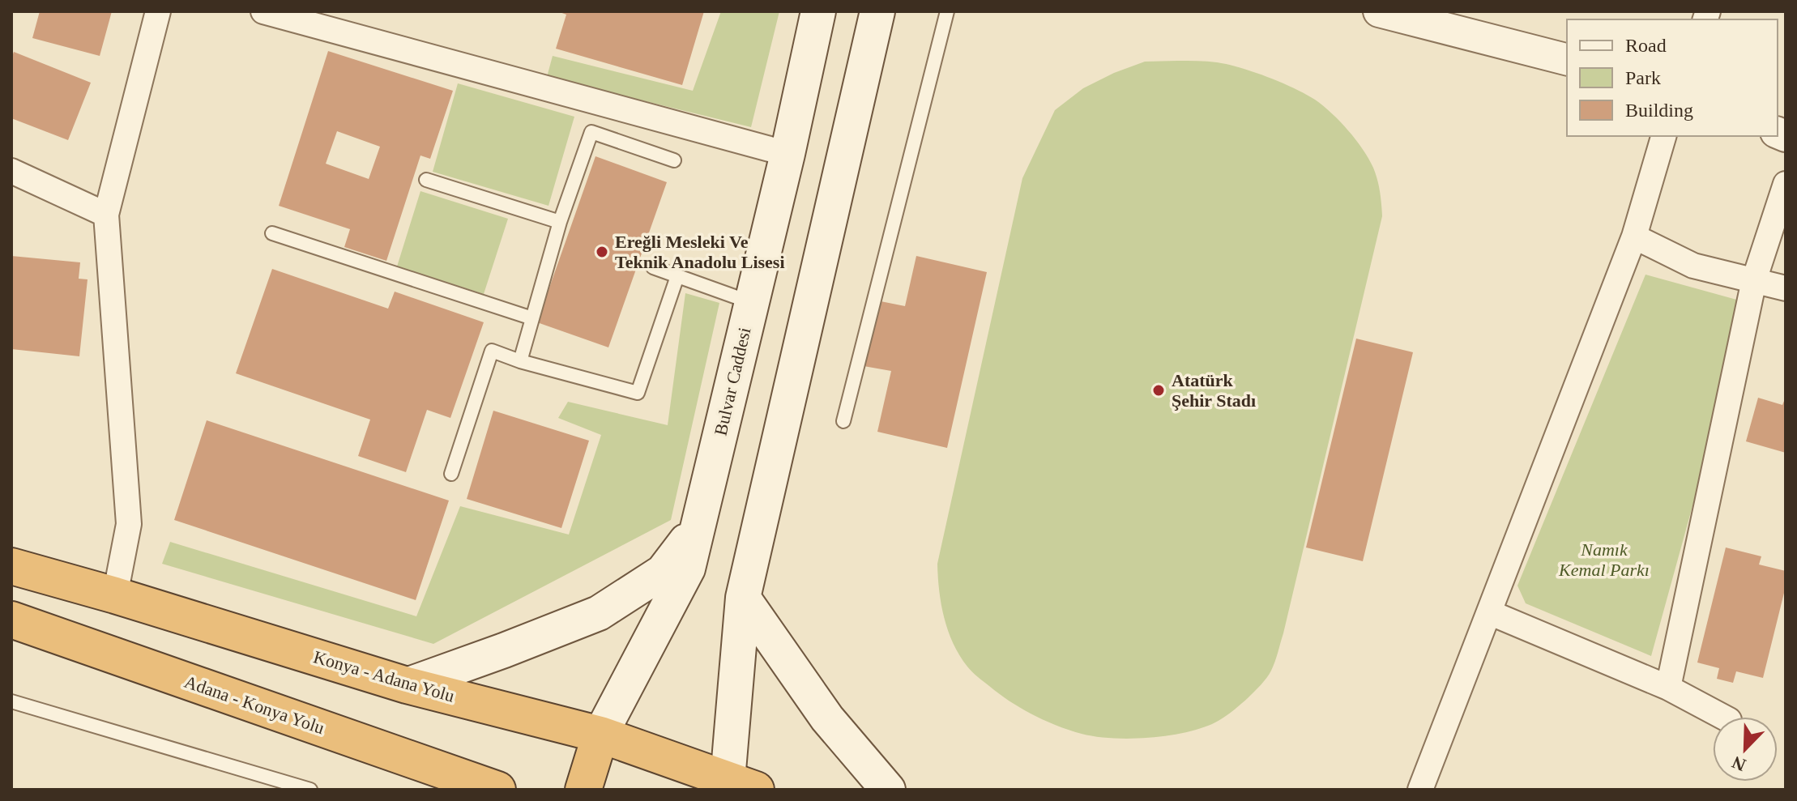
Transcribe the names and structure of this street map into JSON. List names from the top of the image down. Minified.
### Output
{"streets":{"highway":["Konya - Adana Yolu","Adana - Konya Yolu"],"main road":["Bulvar Caddesi"]},"crossings":[["Bulvar Caddesi","Konya - Adana Yolu"]],"parks":["Namık Kemal Parkı"],"places":["Ereğli Mesleki Ve Teknik Anadolu Lisesi","Atatürk Şehir Stadı"],"legend":["Road","Park","Building"],"north":"bottom left"}
